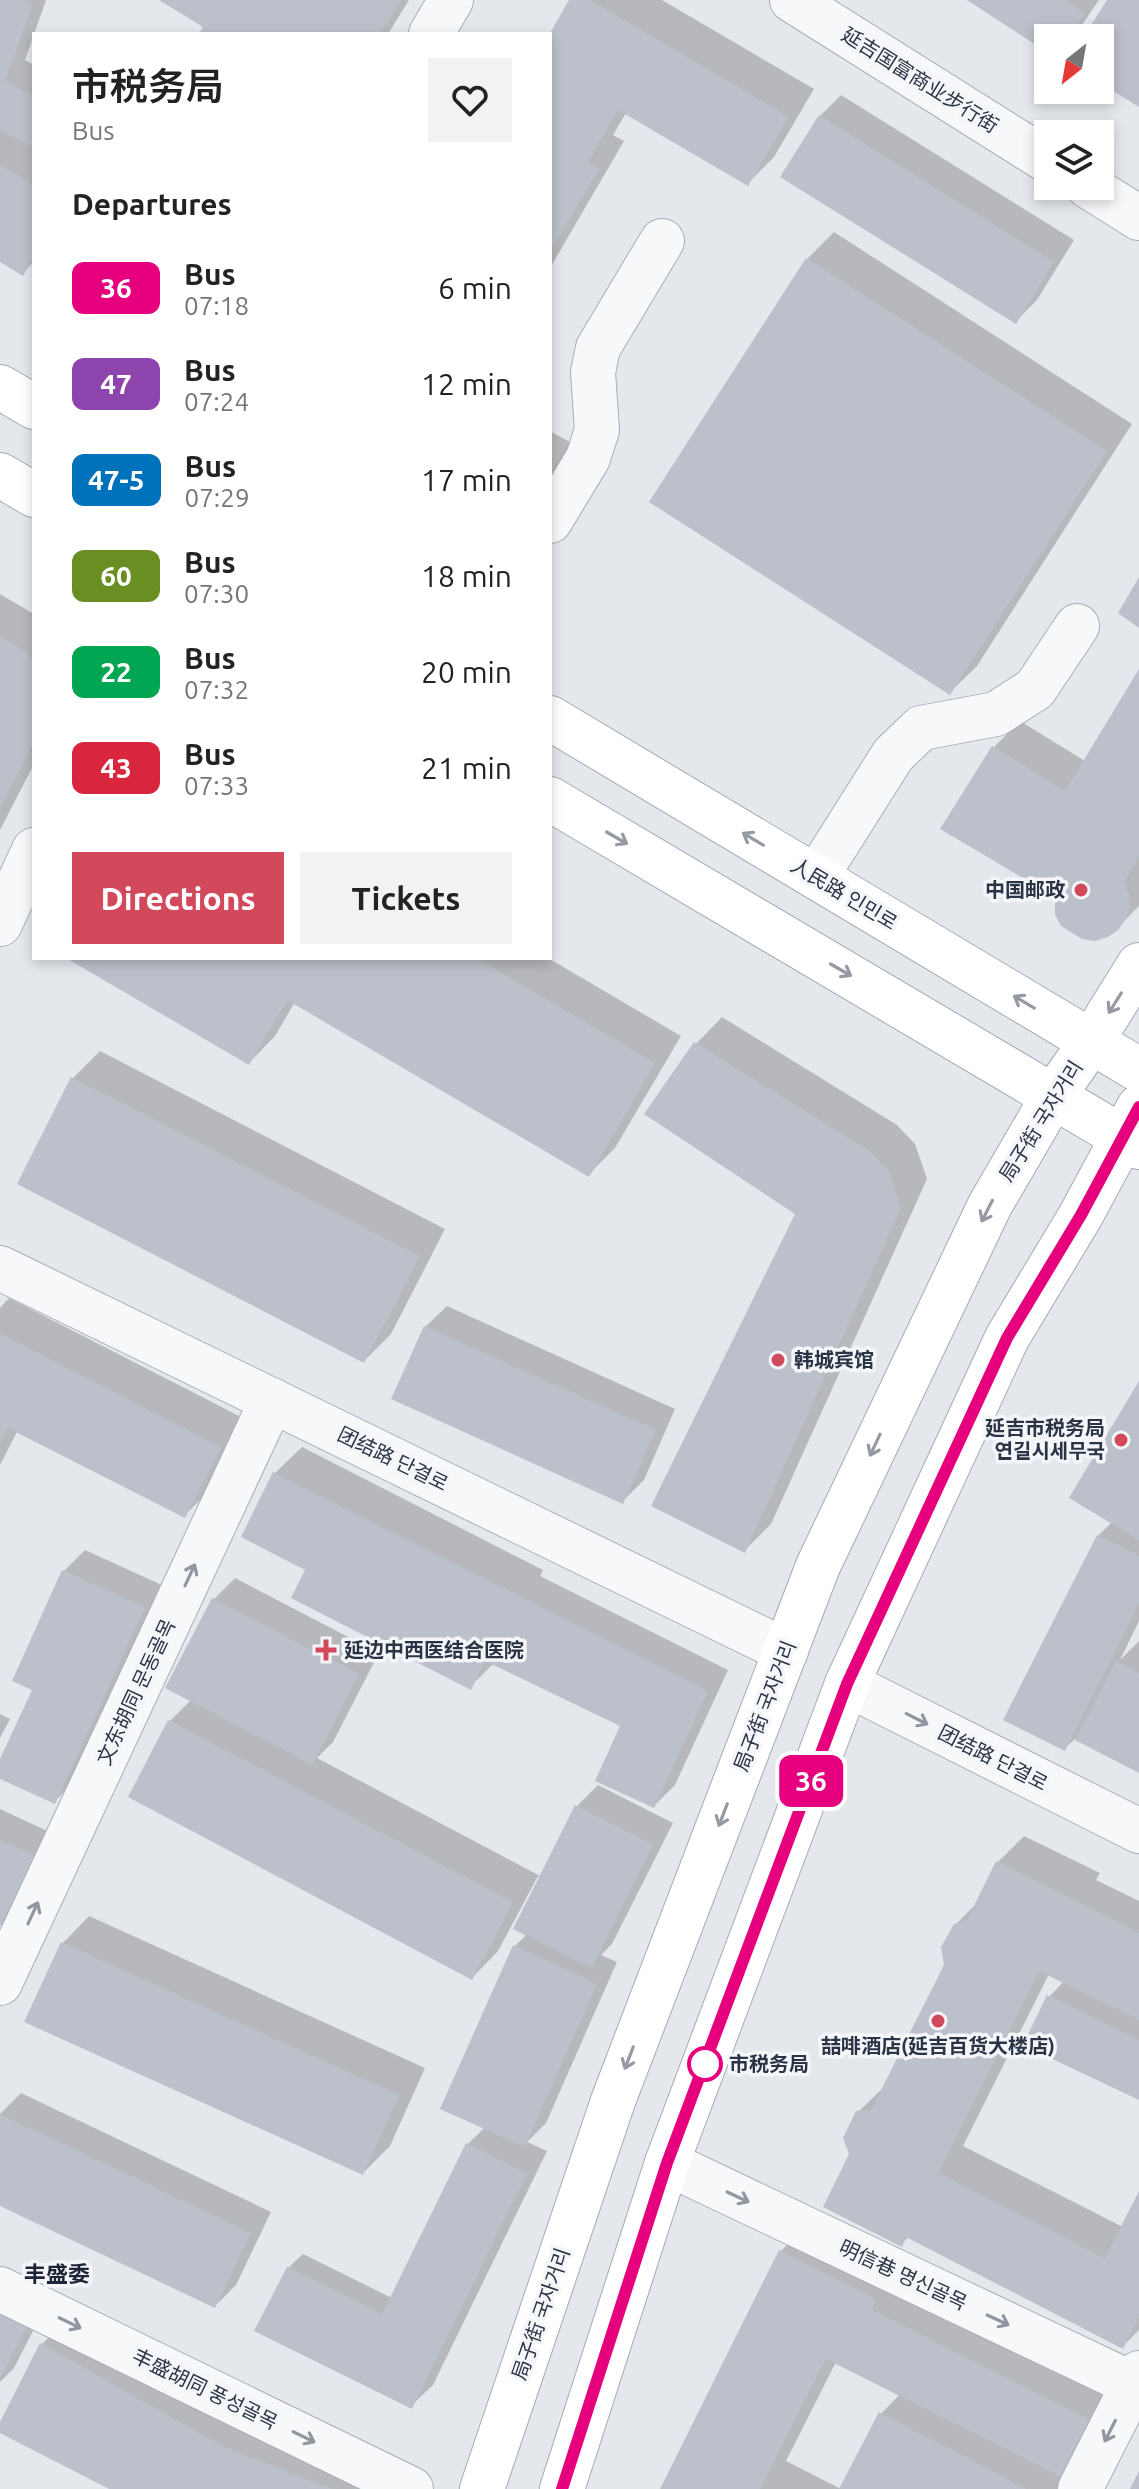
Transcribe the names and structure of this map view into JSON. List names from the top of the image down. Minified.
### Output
{"streets":{"main road":["人民路 인민로","局子街 국자거리"],"street":["延吉国富商业步行街","团结路 단결로","文东胡同 문동골목","明信巷 명신골목","丰盛胡同 풍성골목"]},"crossings":[["人民路 인민로","局子街 국자거리"],["局子街 국자거리","团结路 단결로"],["团结路 단결로","文东胡同 문동골목"]],"one_way":["文东胡同 문동골목","明信巷 명신골목","丰盛胡同 풍성골목"],"districts":["丰盛委"],"places":{"other":["中国邮政","韩城宾馆","延吉市税务局 연길시세무국","喆啡酒店(延吉百货大楼店)","市税务局"],"health":["延边中西医结合医院"]},"lines":["bus line 36"],"north":"bottom left","page":{"on_map":"36","heading":[["市税务局","Bus"],"Departures"],"list":[{"mark":"36","name":"Bus","note":"07:18","value":"6 min"},{"mark":"47","name":"Bus","note":"07:24","value":"12 min"},{"mark":"47-5","name":"Bus","note":"07:29","value":"17 min"},{"mark":"60","name":"Bus","note":"07:30","value":"18 min"},{"mark":"22","name":"Bus","note":"07:32","value":"20 min"},{"mark":"43","name":"Bus","note":"07:33","value":"21 min"}],"buttons":["Directions","Tickets"]}}
